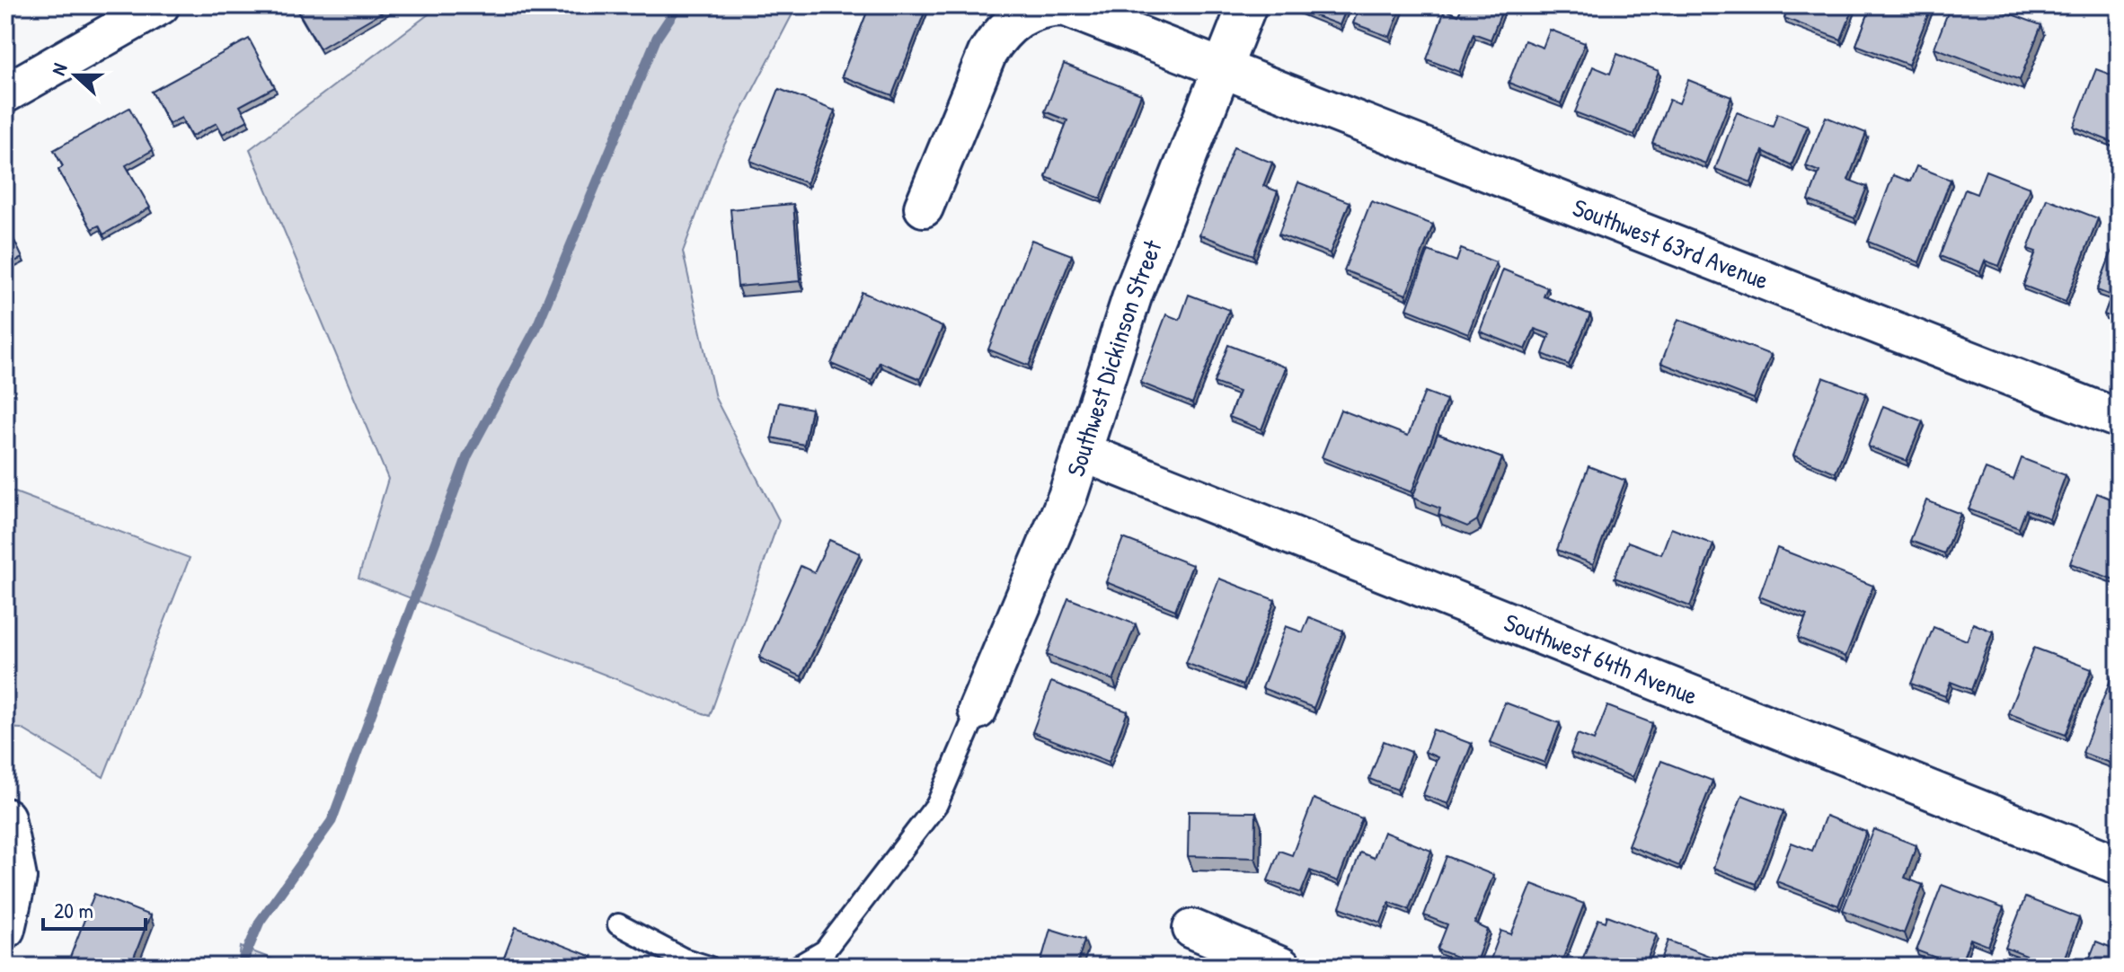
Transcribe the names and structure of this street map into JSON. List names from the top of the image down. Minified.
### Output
{"streets":{"street":["Southwest 63rd Avenue","Southwest Dickinson Street","Southwest 64th Avenue"]},"crossings":[["Southwest 63rd Avenue","Southwest Dickinson Street"],["Southwest Dickinson Street","Southwest 64th Avenue"]],"scale_bar":"20 m","north":"left"}
